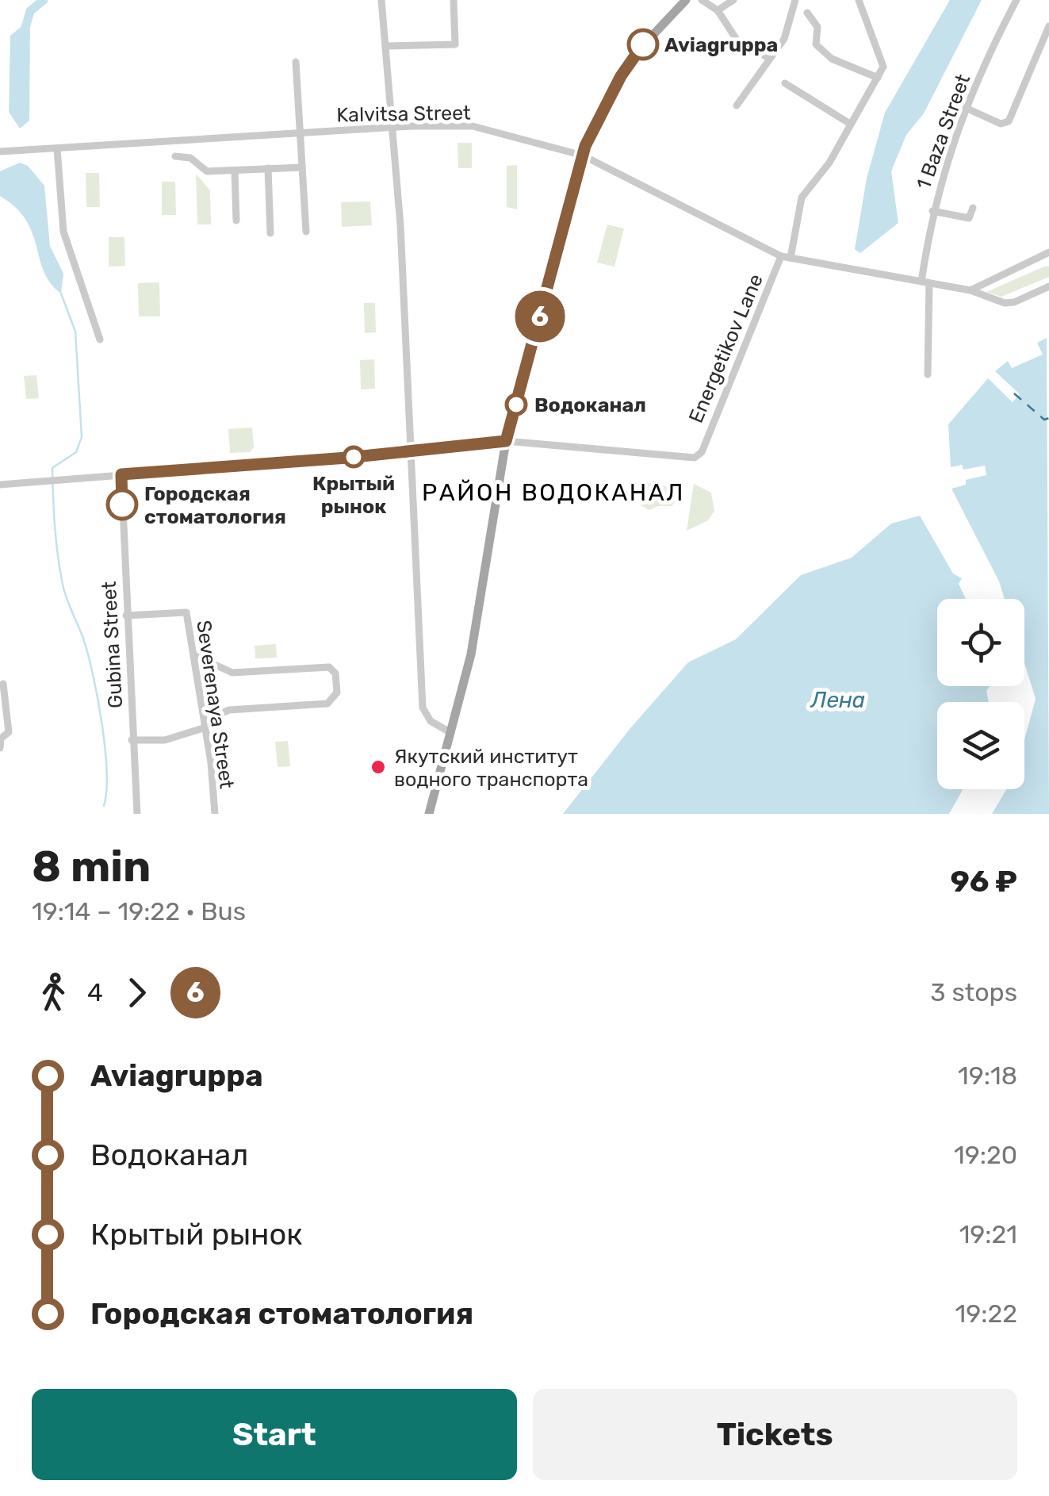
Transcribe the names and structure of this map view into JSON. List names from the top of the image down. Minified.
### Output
{"streets":{"street":["Kalvitsa Street","1 Baza Street","Energetikov Lane","Gubina Street","Severenaya Street"]},"crossings":[["Kalvitsa Street","Energetikov Lane"],["1 Baza Street","Energetikov Lane"],["Gubina Street","Severenaya Street"]],"districts":["РАЙОН ВОДОКАНАЛ"],"water":["Лена"],"places":["Aviagruppa","Водоканал","Крытый рынок","Городская стоматология","Якутский институт водного транспорта"],"lines":["bus line 6"],"page":{"on_map":"6","heading":["8 min","19:14 – 19:22 · Bus","96 ₽"],"legs":["4","6","3 stops"],"list":[{"name":"Aviagruppa","value":"19:18"},{"name":"Водоканал","value":"19:20"},{"name":"Крытый рынок","value":"19:21"},{"name":"Городская стоматология","value":"19:22"}],"buttons":["Start","Tickets"]}}
